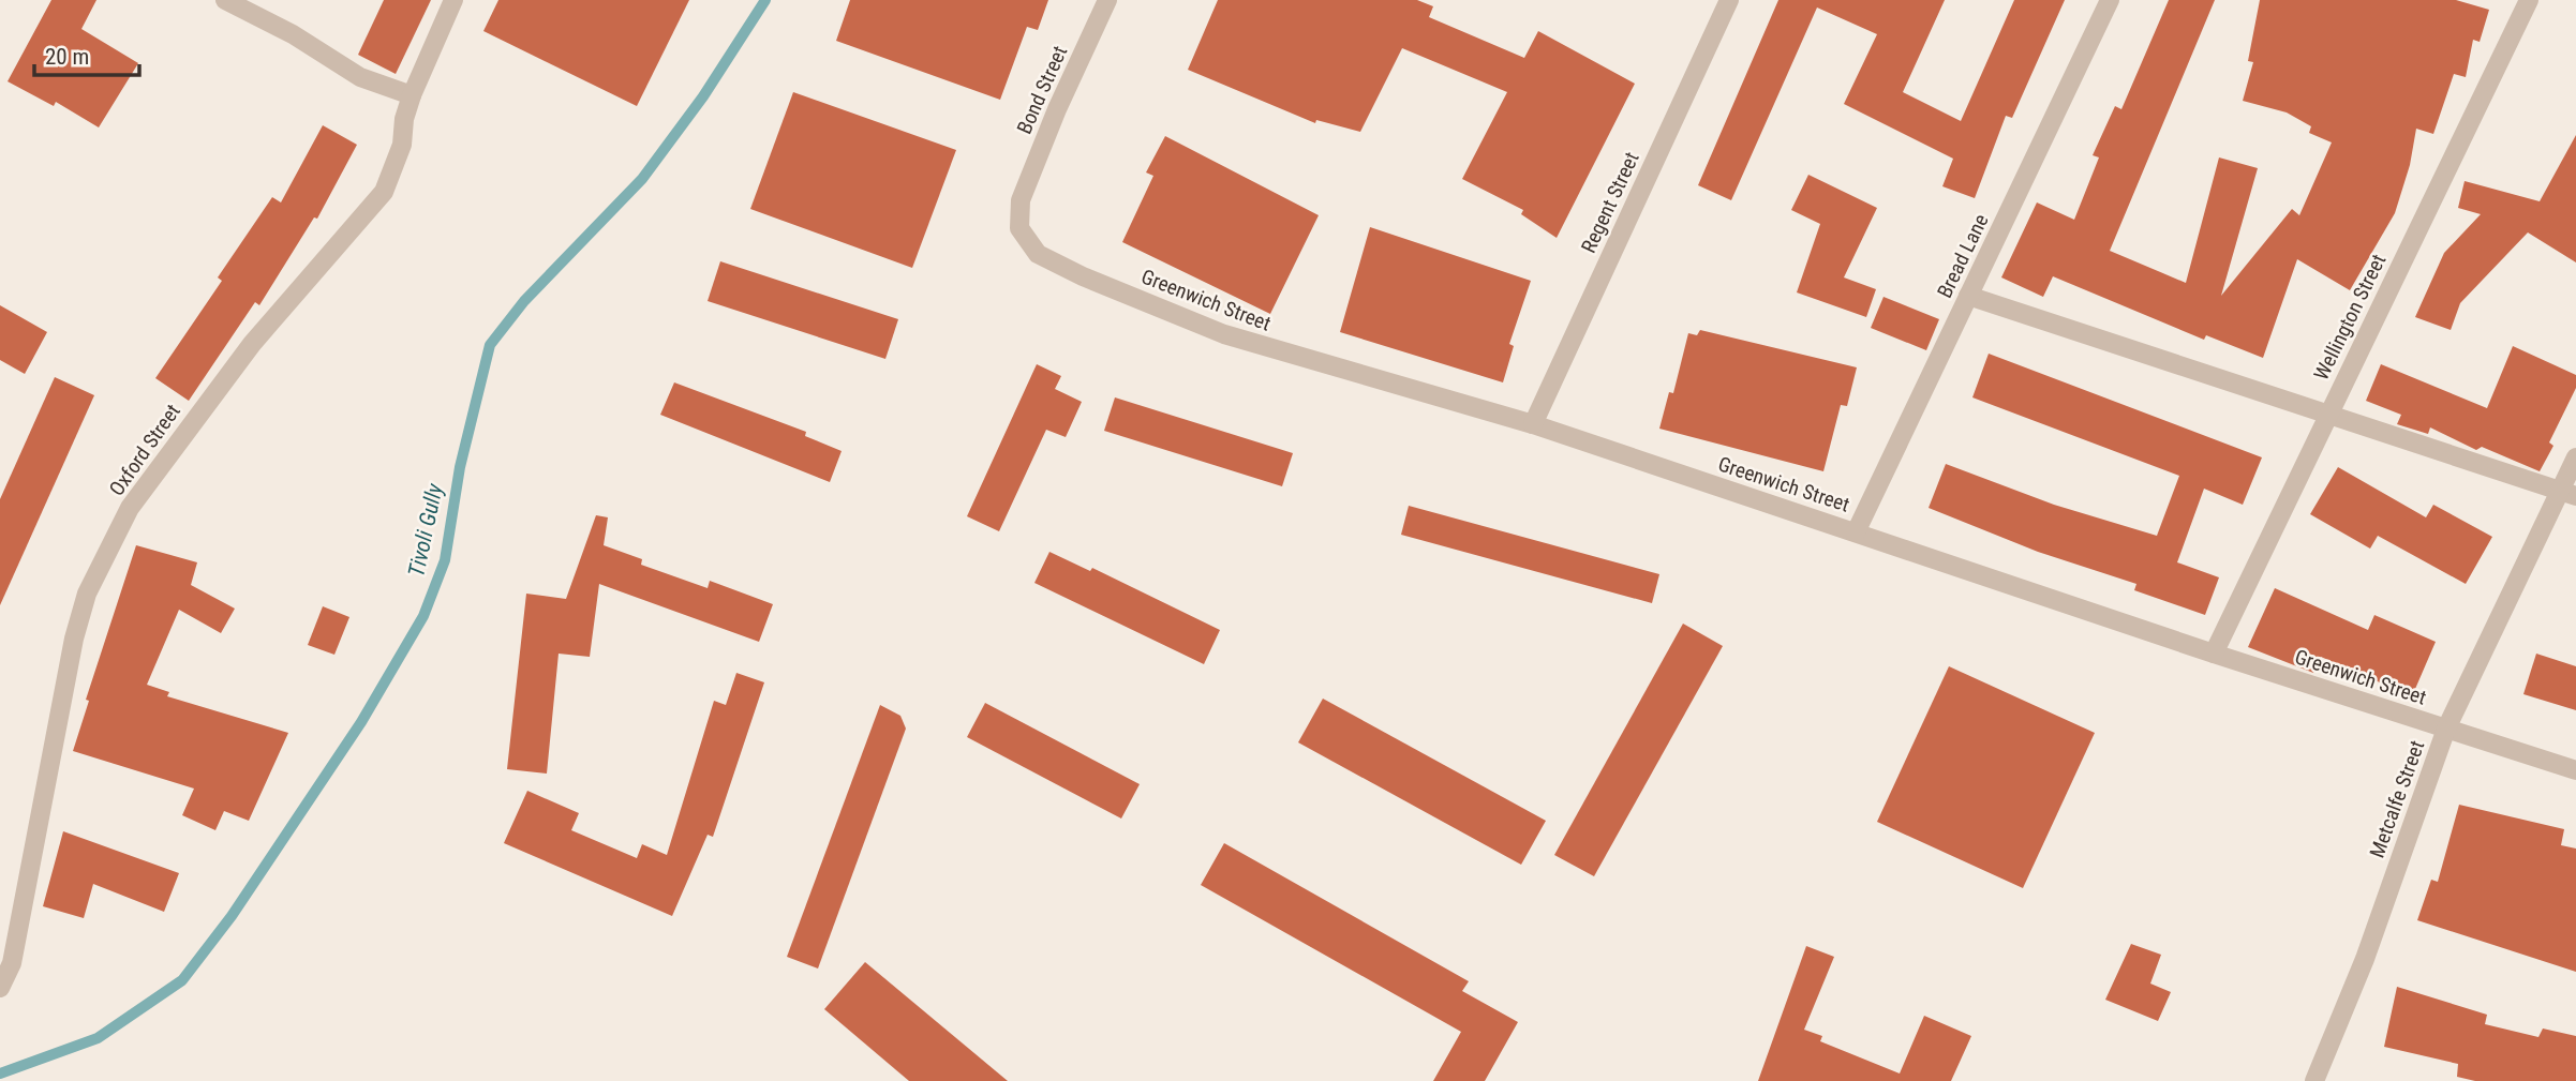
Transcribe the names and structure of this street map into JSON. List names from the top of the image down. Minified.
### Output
{"streets":{"street":["Bond Street","Regent Street","Bread Lane","Greenwich Street","Wellington Street","Oxford Street","Metcalfe Street"]},"crossings":[["Bond Street","Greenwich Street"],["Regent Street","Greenwich Street"],["Bread Lane","Greenwich Street"],["Greenwich Street","Wellington Street"],["Greenwich Street","Metcalfe Street"]],"water":["Tivoli Gully"],"scale_bar":"20 m"}
